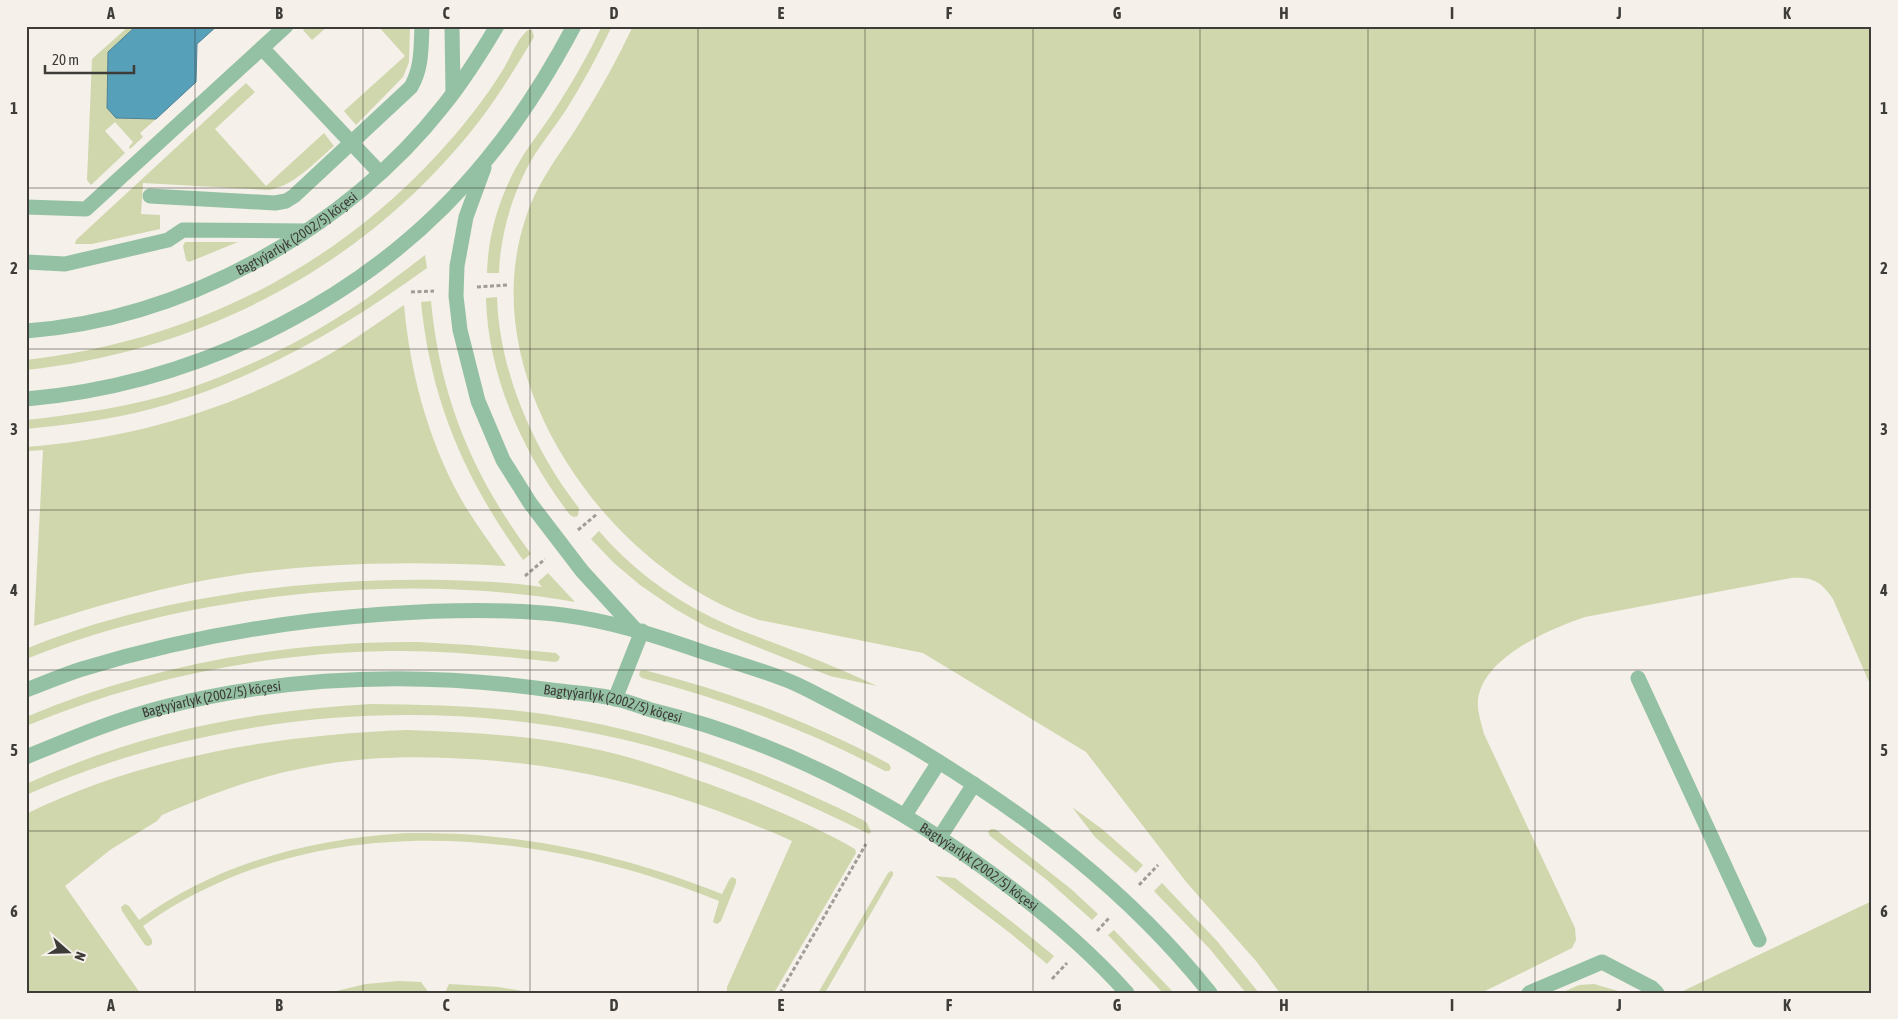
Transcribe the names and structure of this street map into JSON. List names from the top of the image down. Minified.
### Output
{"streets":{"street":["Bagtyýarlyk (2002/5) köçesi"]},"scale_bar":"20 m","north":"right","grid":{"columns":["A","B","C","D","E","F","G","H","I","J","K"],"rows":["1","2","3","4","5","6"]}}
